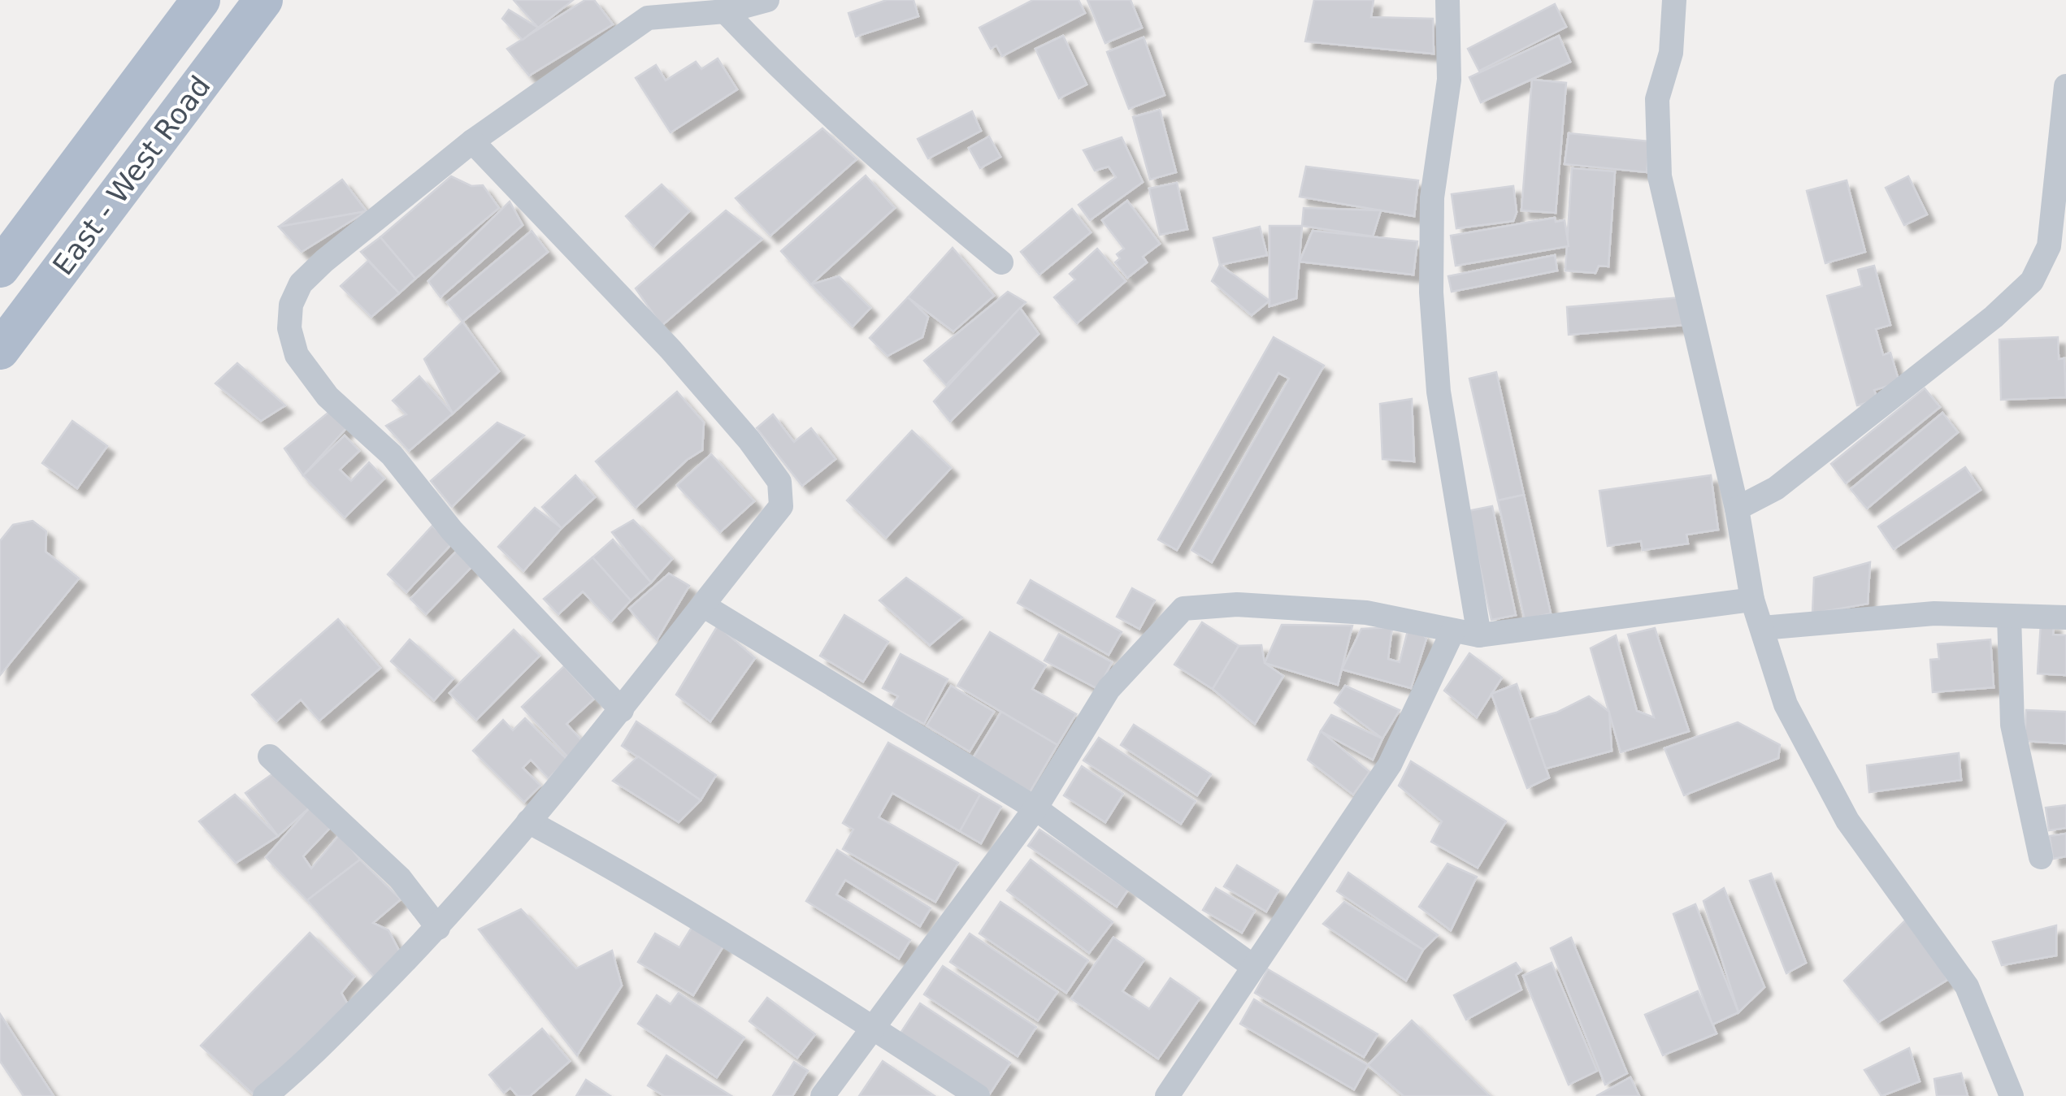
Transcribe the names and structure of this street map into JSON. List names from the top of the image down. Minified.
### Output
{"streets":{"main road":["East - West Road"]}}
